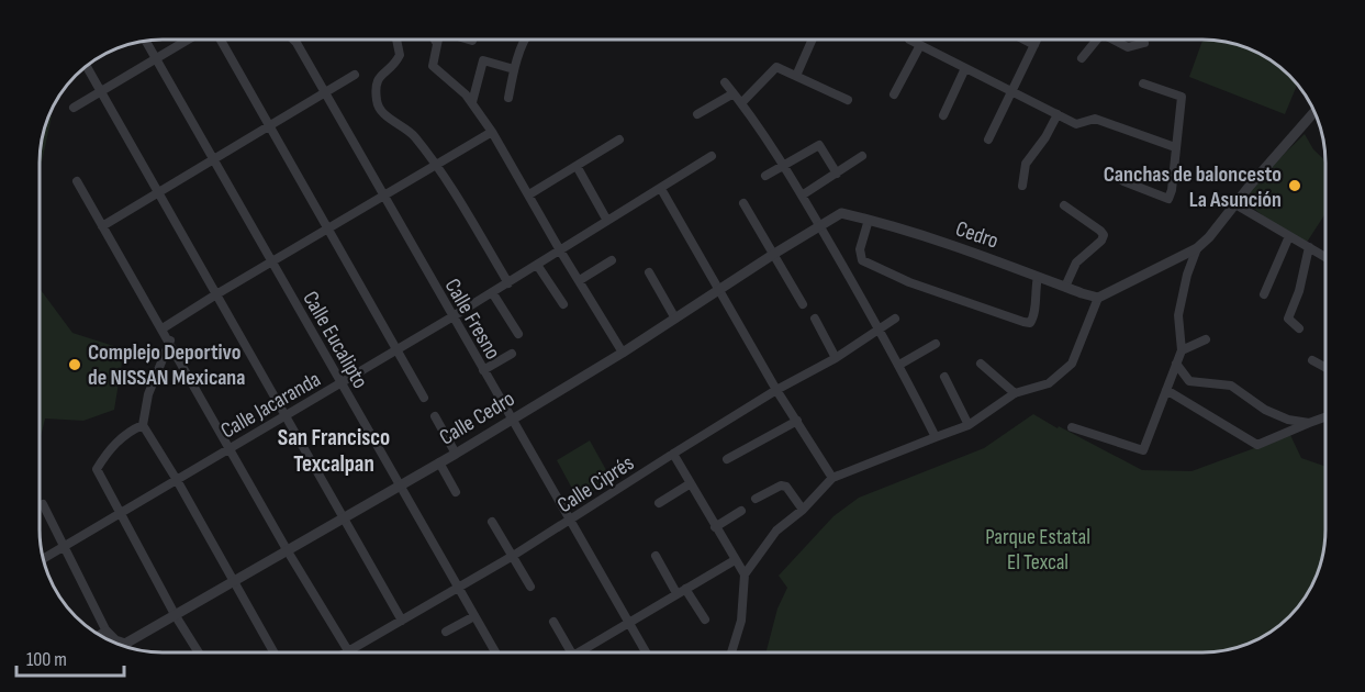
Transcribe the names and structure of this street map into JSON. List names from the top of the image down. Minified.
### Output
{"streets":{"street":["Cedro","Calle Fresno","Calle Eucalipto","Calle Jacaranda","Calle Cedro","Calle Ciprés"]},"crossings":[["Cedro","Calle Cedro"],["Calle Fresno","Calle Jacaranda"],["Calle Fresno","Calle Cedro"],["Calle Fresno","Calle Ciprés"],["Calle Eucalipto","Calle Jacaranda"],["Calle Eucalipto","Calle Cedro"],["Calle Eucalipto","Calle Ciprés"]],"districts":["San Francisco Texcalpan"],"parks":["Parque Estatal El Texcal"],"places":["Canchas de baloncesto La Asunción","Complejo Deportivo de NISSAN Mexicana"],"scale_bar":"100 m"}
